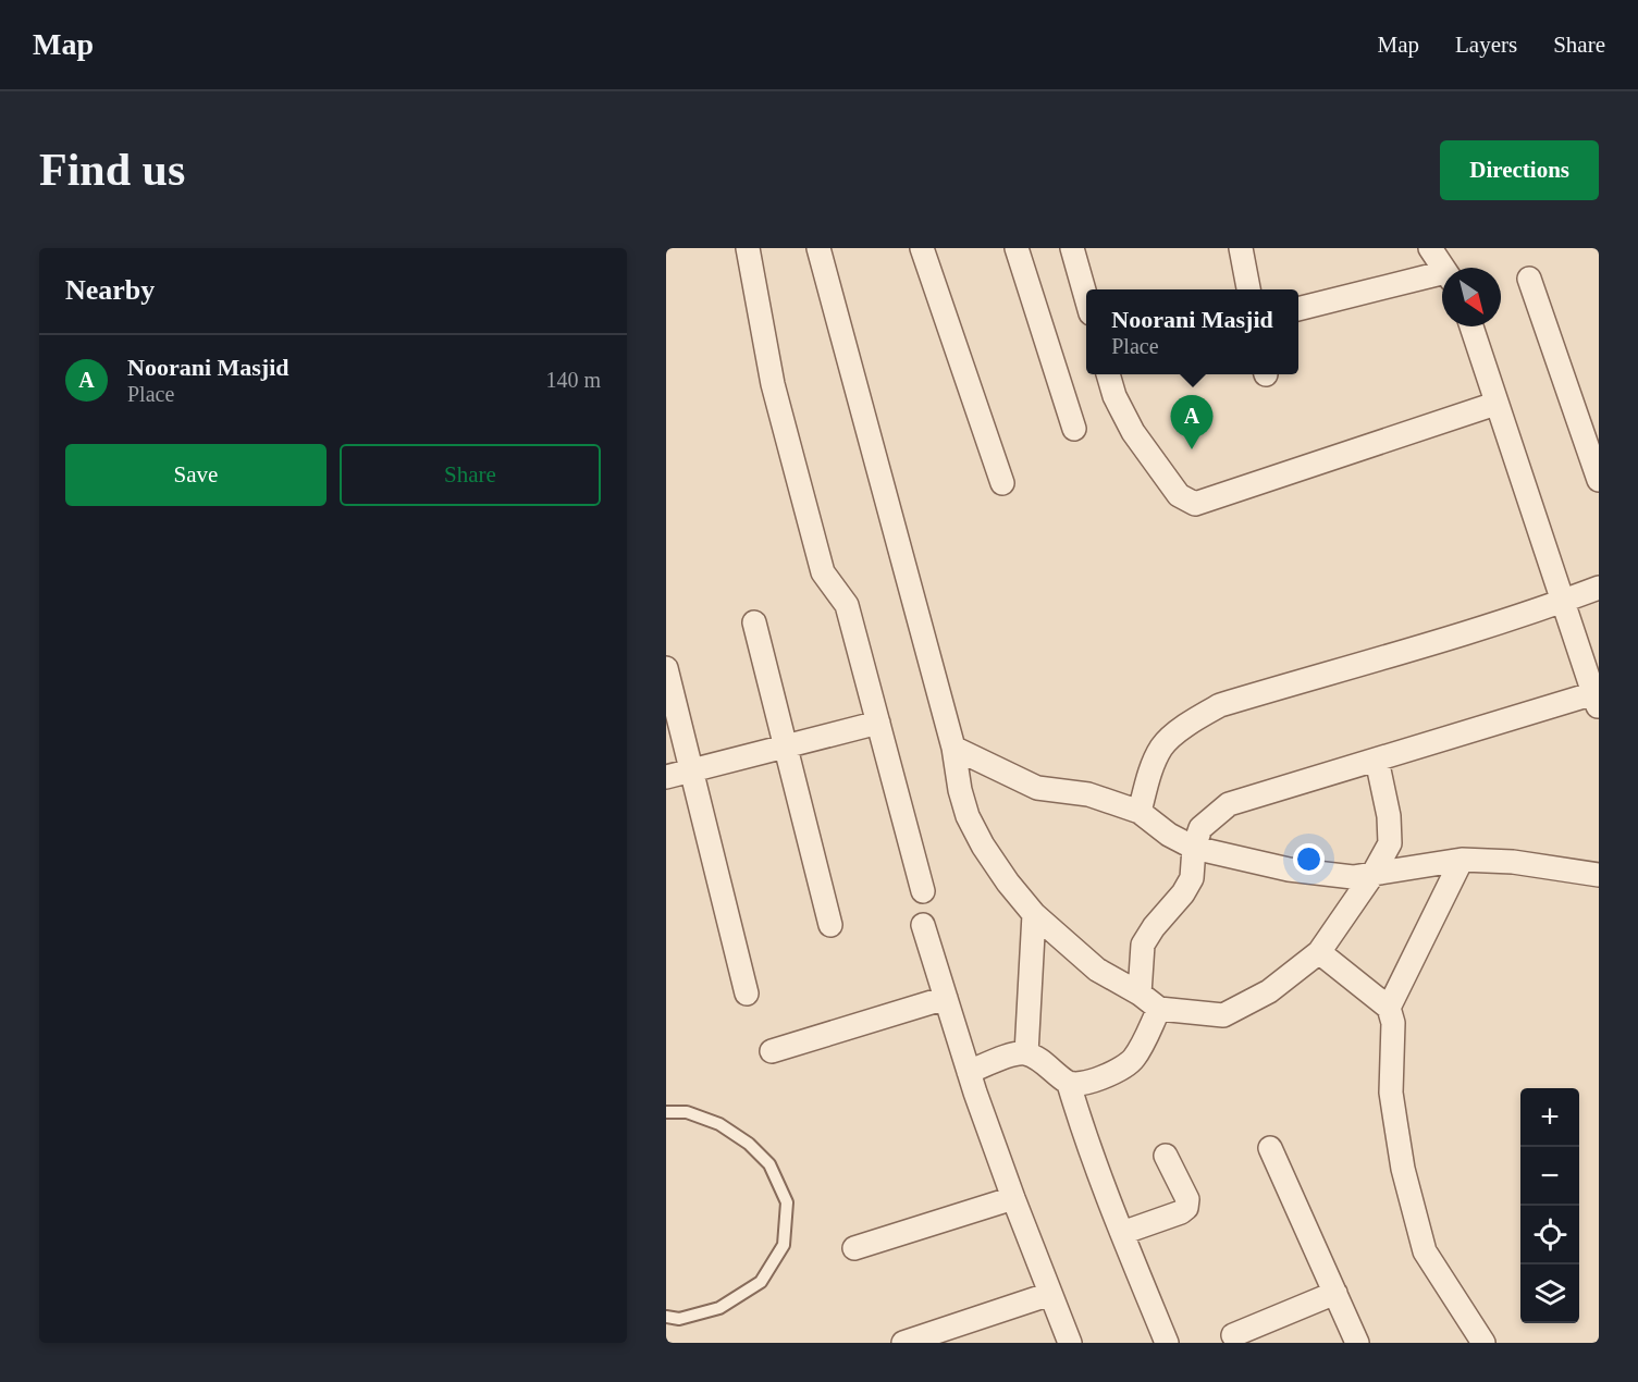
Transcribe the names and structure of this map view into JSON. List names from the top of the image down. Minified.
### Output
{"north":"bottom right","page":{"header":"Map","nav":["Map","Layers","Share"],"buttons":["Directions",["Save","Share"]],"title":"Find us","heading":"Nearby","popup":["Noorani Masjid","Place"],"list":[{"mark":"A","name":"Noorani Masjid","note":"Place","value":"140 m"}],"pins":"A","map_buttons":["+","−"]}}
